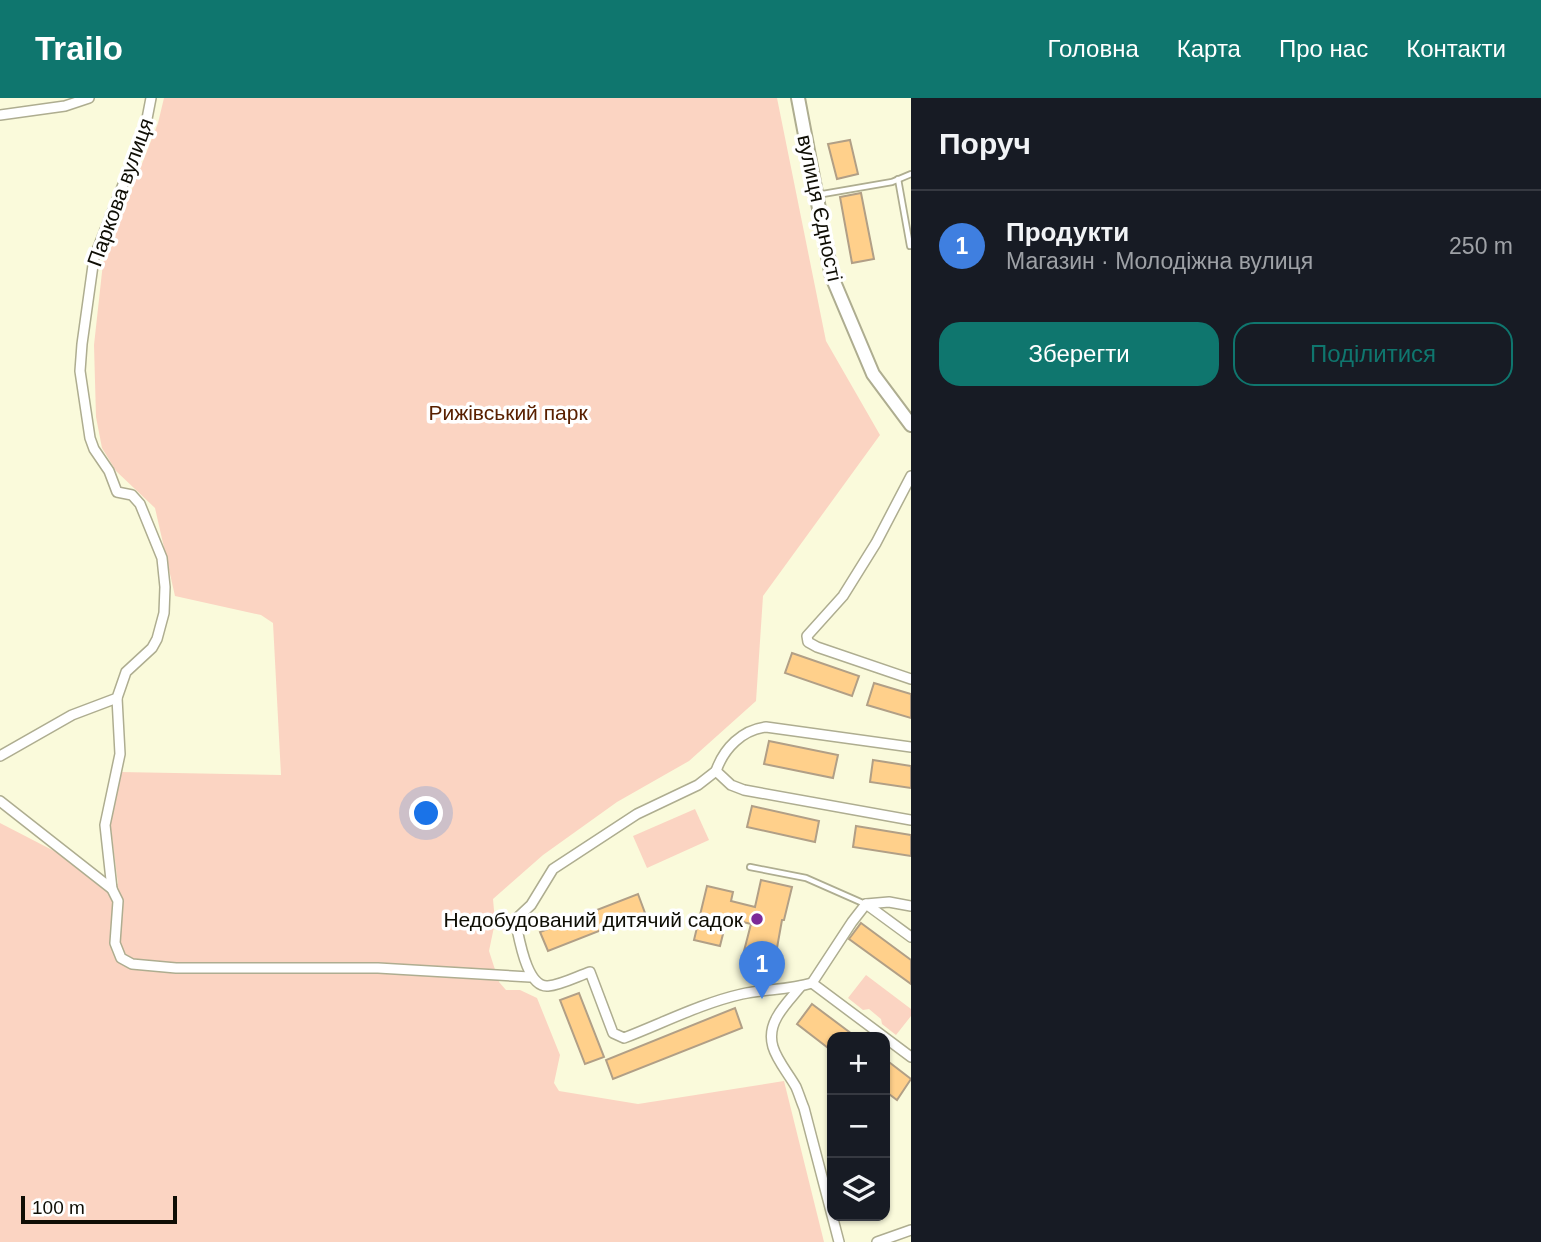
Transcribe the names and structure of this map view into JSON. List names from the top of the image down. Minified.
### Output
{"streets":{"street":["Паркова вулиця","вулиця Єдності"]},"parks":["Рижівський парк"],"places":["Недобудований дитячий садок"],"scale_bar":"100 m","page":{"header":"Trailo","nav":["Головна","Карта","Про нас","Контакти"],"heading":"Поруч","list":[{"mark":"1","name":"Продукти","note":"Магазин · Молодіжна вулиця","value":"250 m"}],"buttons":["Зберегти","Поділитися"],"pins":"1","map_buttons":["+","−"],"scale":"100 m"}}
